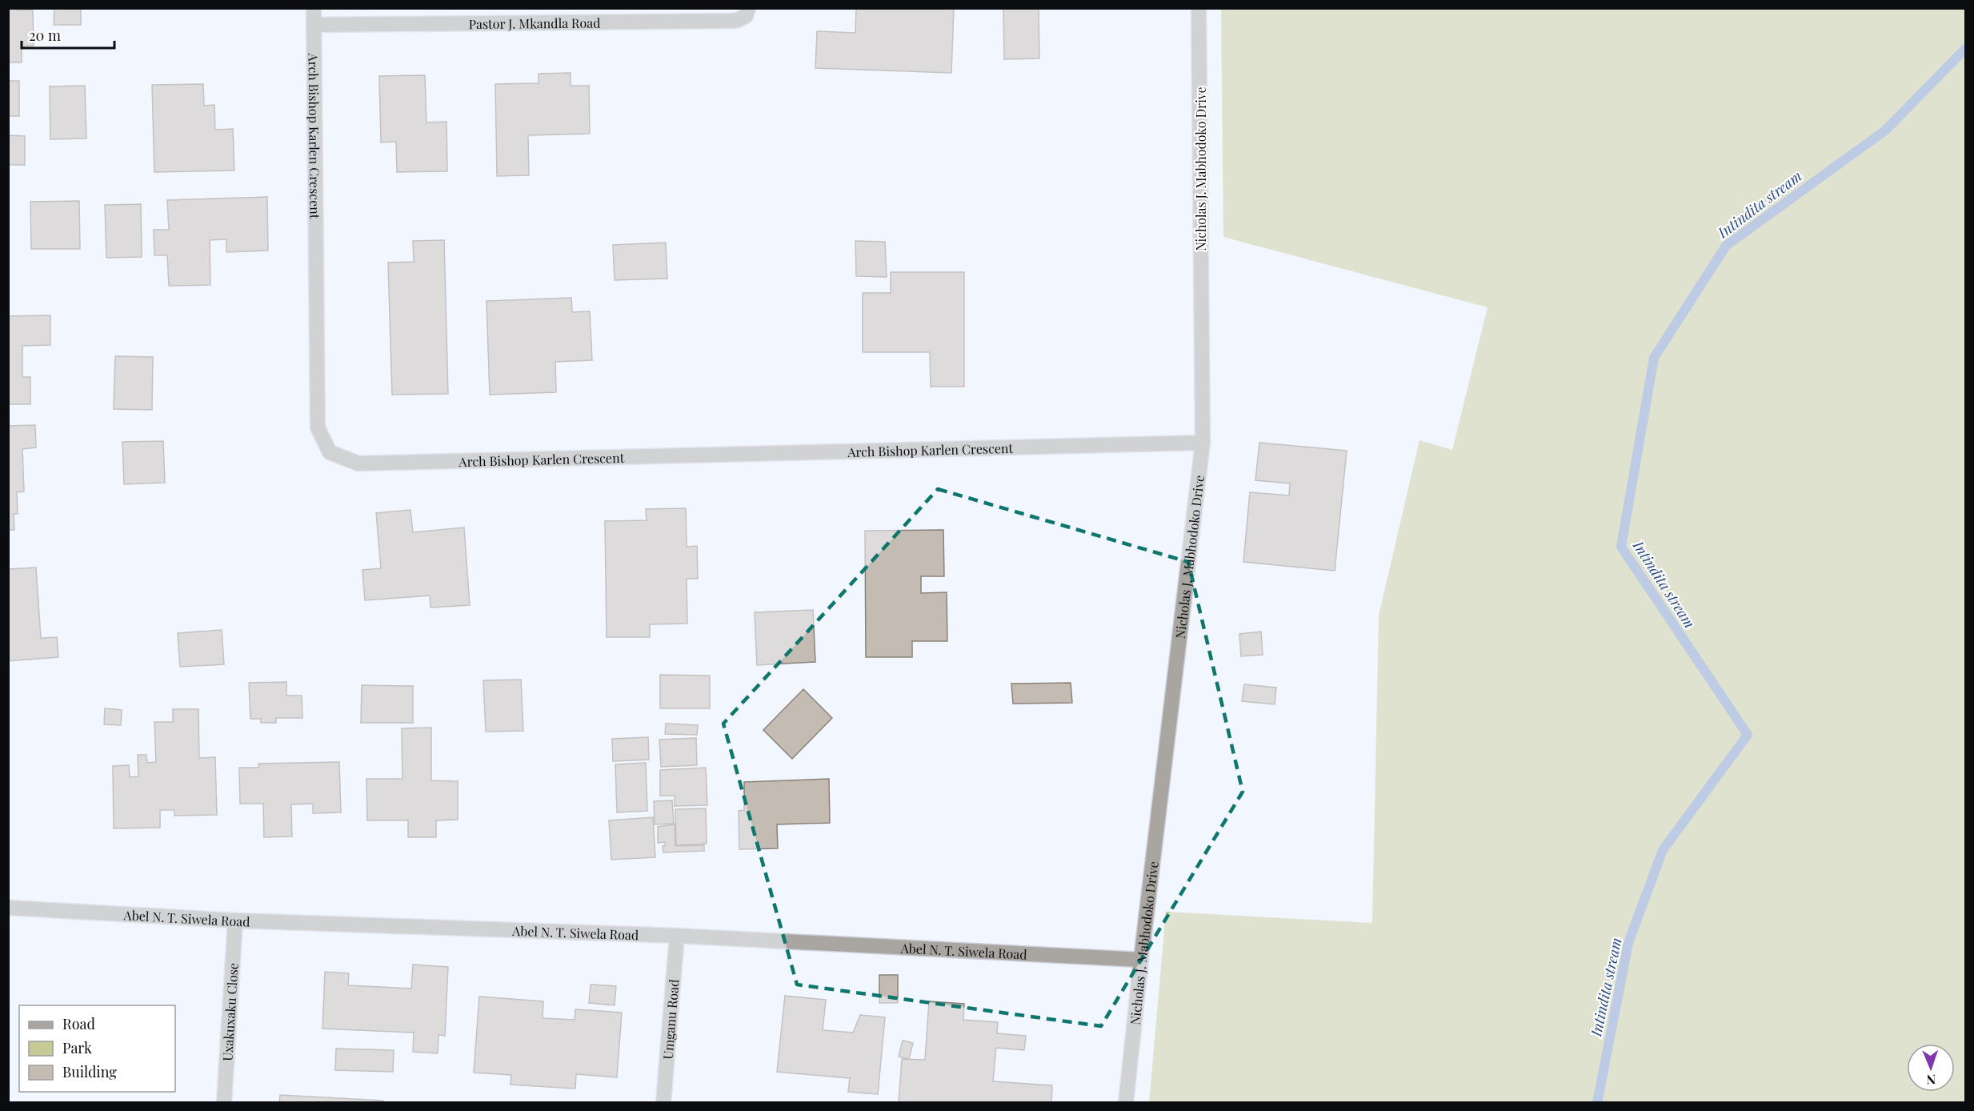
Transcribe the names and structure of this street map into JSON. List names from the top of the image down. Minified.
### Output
{"streets":{"street":["Pastor J. Mkandla Road","Arch Bishop Karlen Crescent","Nicholas J. Mabhodoko Drive","Abel N. T. Siwela Road","Uxakuxaku Close","Umganu Road"]},"crossings":[["Pastor J. Mkandla Road","Arch Bishop Karlen Crescent"],["Arch Bishop Karlen Crescent","Nicholas J. Mabhodoko Drive"],["Nicholas J. Mabhodoko Drive","Abel N. T. Siwela Road"],["Abel N. T. Siwela Road","Uxakuxaku Close"],["Abel N. T. Siwela Road","Umganu Road"]],"water":["Intindita stream"],"legend":["Road","Park","Building"],"scale_bar":"20 m","north":"bottom"}
